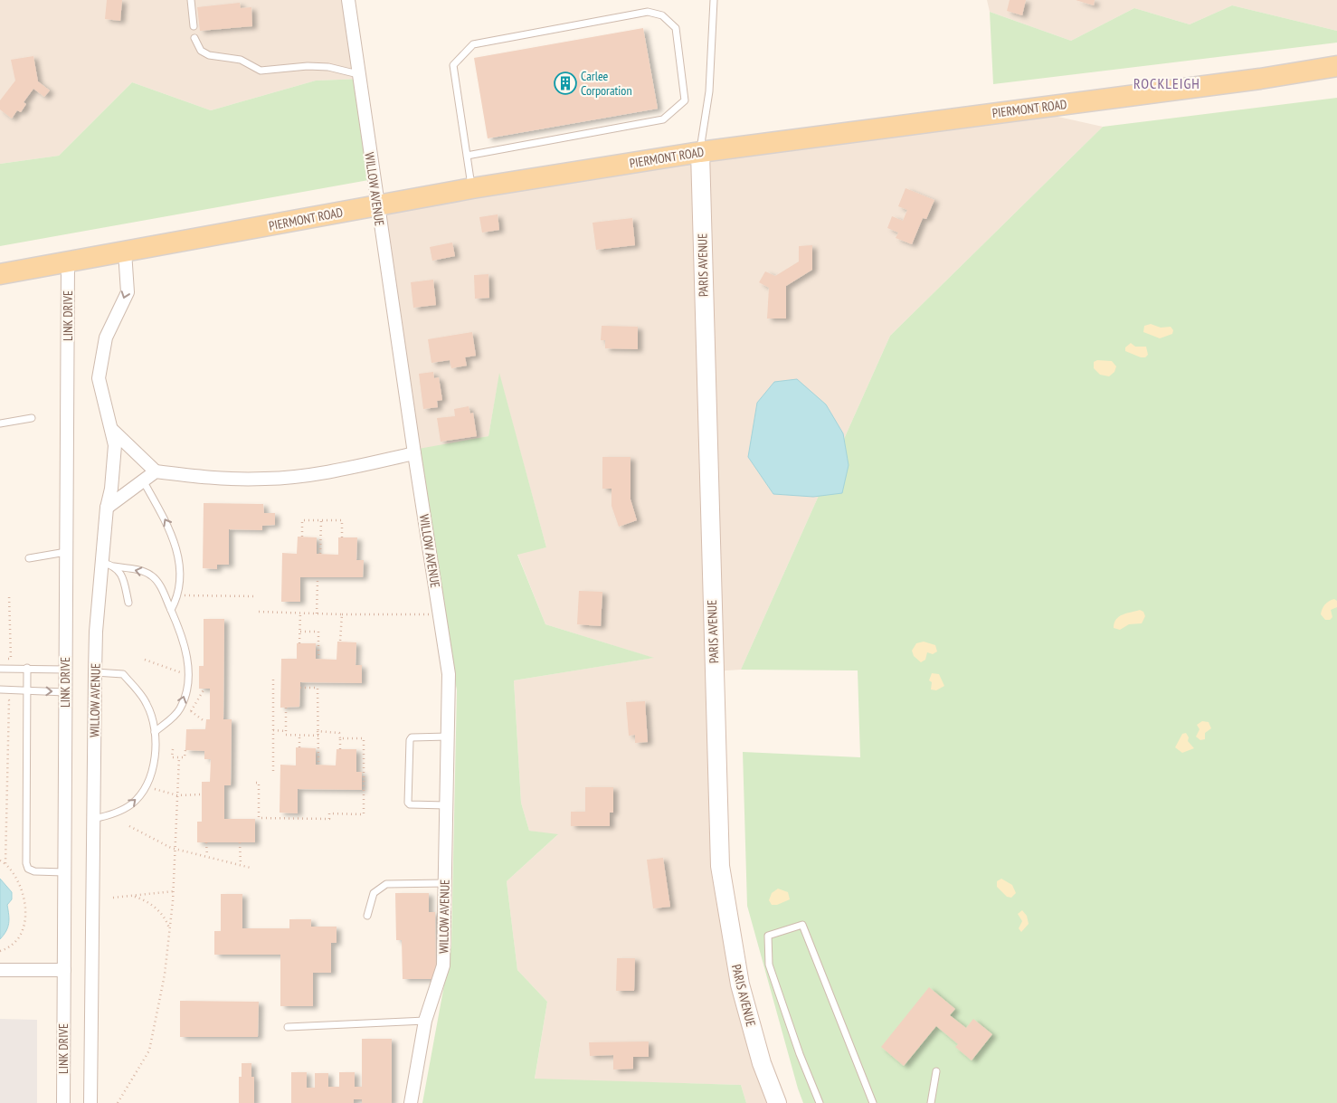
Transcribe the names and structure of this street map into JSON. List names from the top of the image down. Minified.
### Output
{"streets":{"main road":["PIERMONT ROAD"],"street":["WILLOW AVENUE","PARIS AVENUE","LINK DRIVE"]},"crossings":[["PIERMONT ROAD","WILLOW AVENUE"],["PIERMONT ROAD","PARIS AVENUE"],["PIERMONT ROAD","LINK DRIVE"]],"districts":["ROCKLEIGH"],"places":{"building":["Carlee Corporation"]}}
